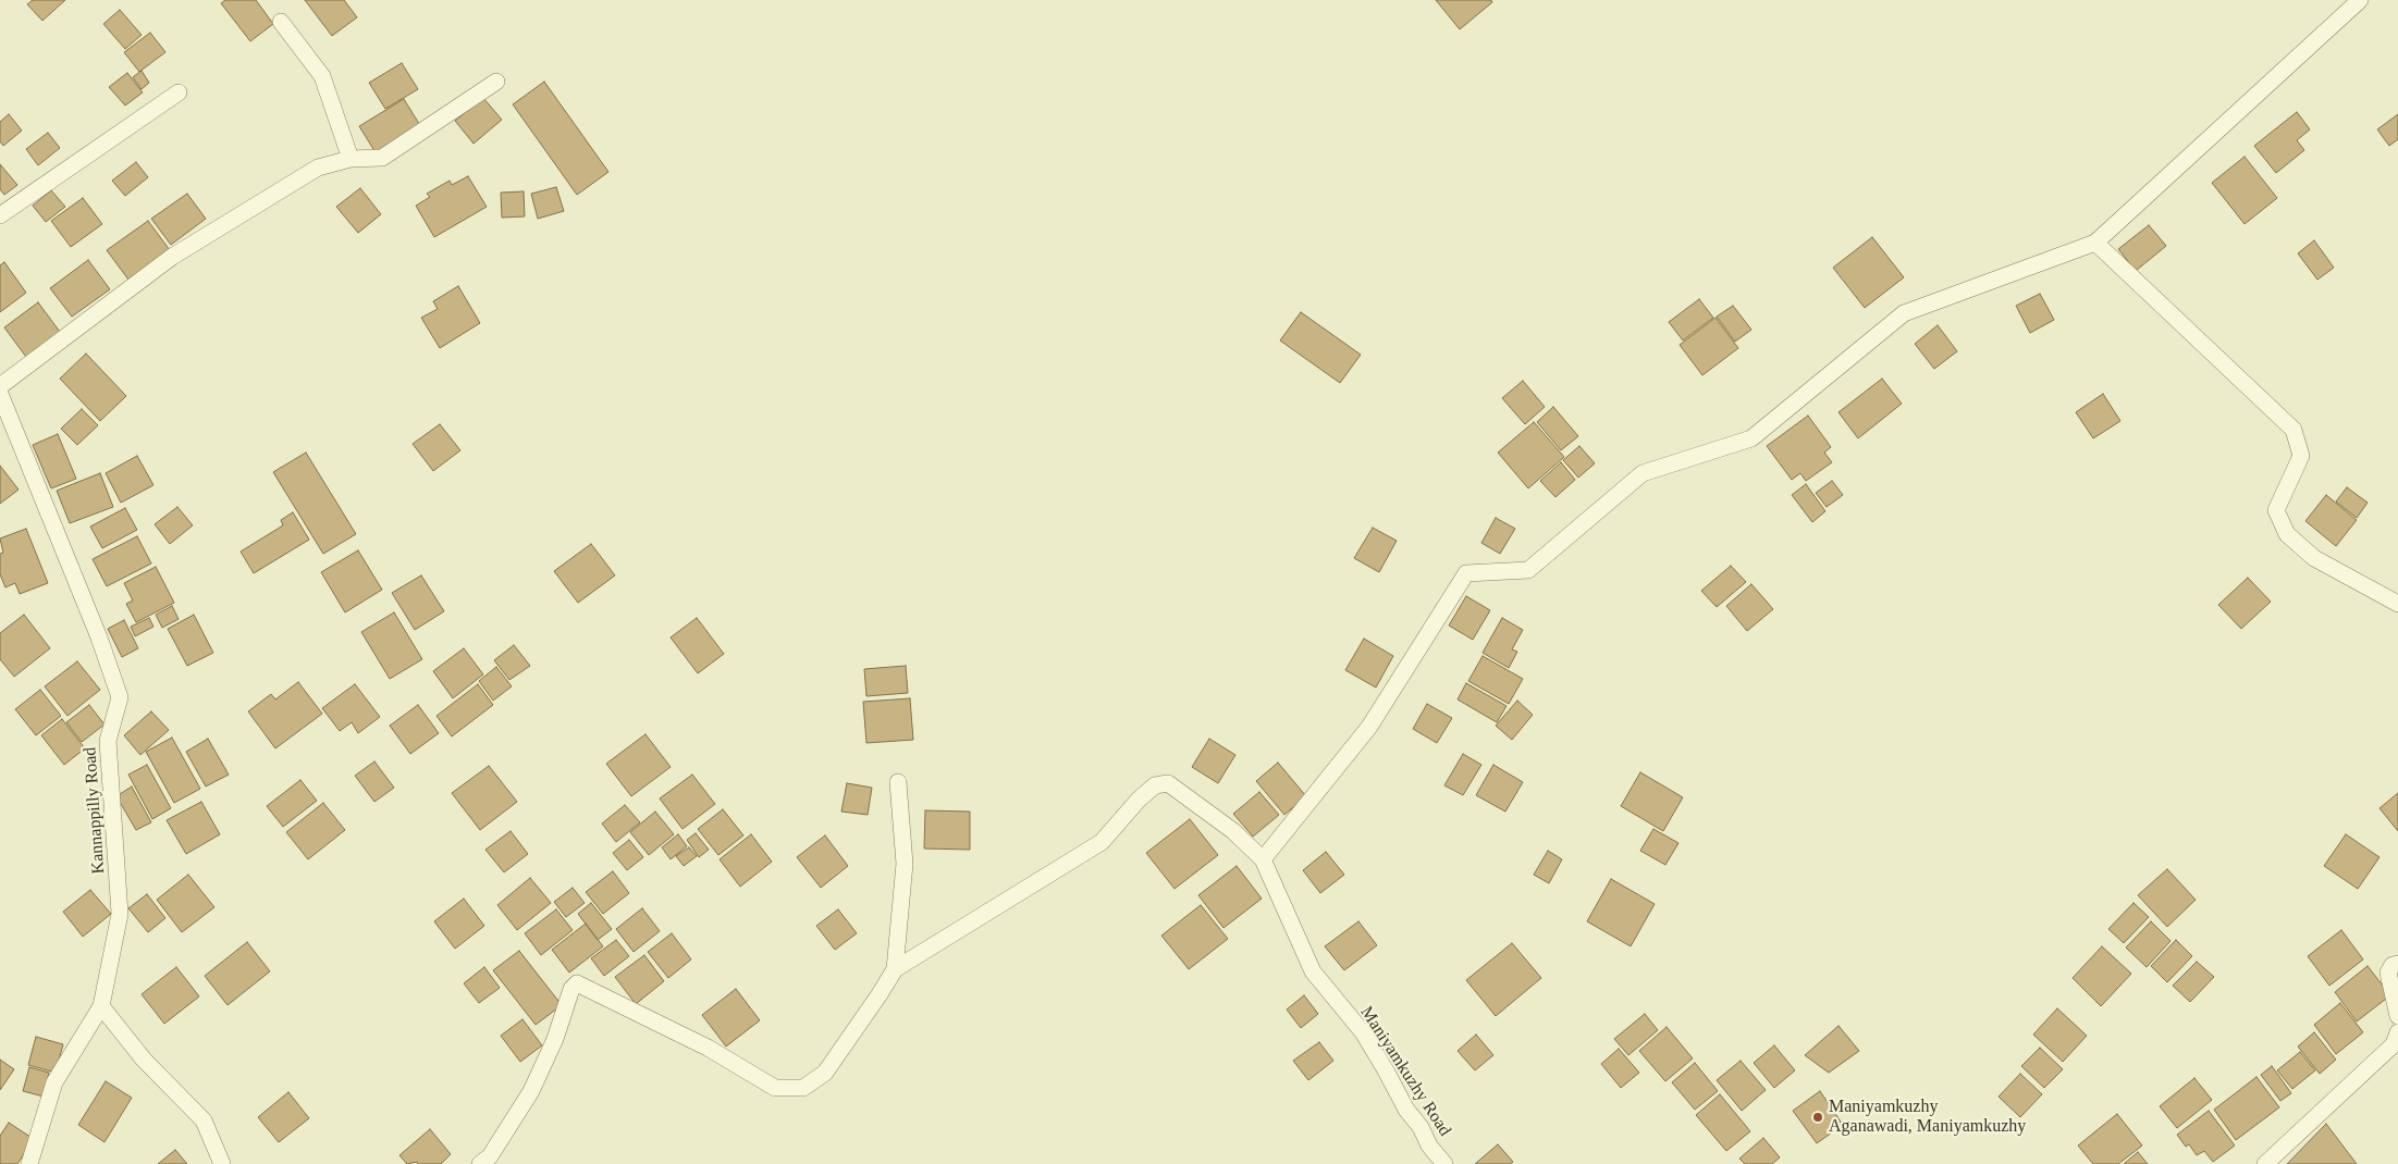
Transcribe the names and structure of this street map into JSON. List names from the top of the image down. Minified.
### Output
{"streets":{"street":["Kannappilly Road","Maniyamkuzhy Road"]},"places":["Maniyamkuzhy Aganawadi, Maniyamkuzhy"]}
